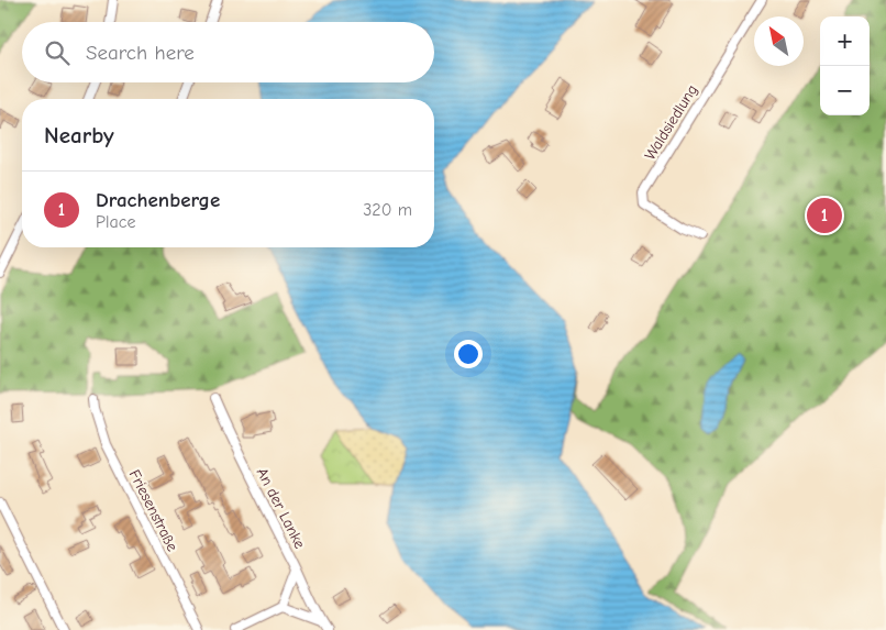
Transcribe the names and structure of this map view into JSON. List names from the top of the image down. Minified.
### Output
{"streets":{"street":["Waldsiedlung","An der Lanke","Friesenstraße"]},"north":"top left","page":{"map_buttons":["+","−"],"search":"Search here","heading":"Nearby","list":[{"mark":"1","name":"Drachenberge","note":"Place","value":"320 m"}],"pins":"1"}}
